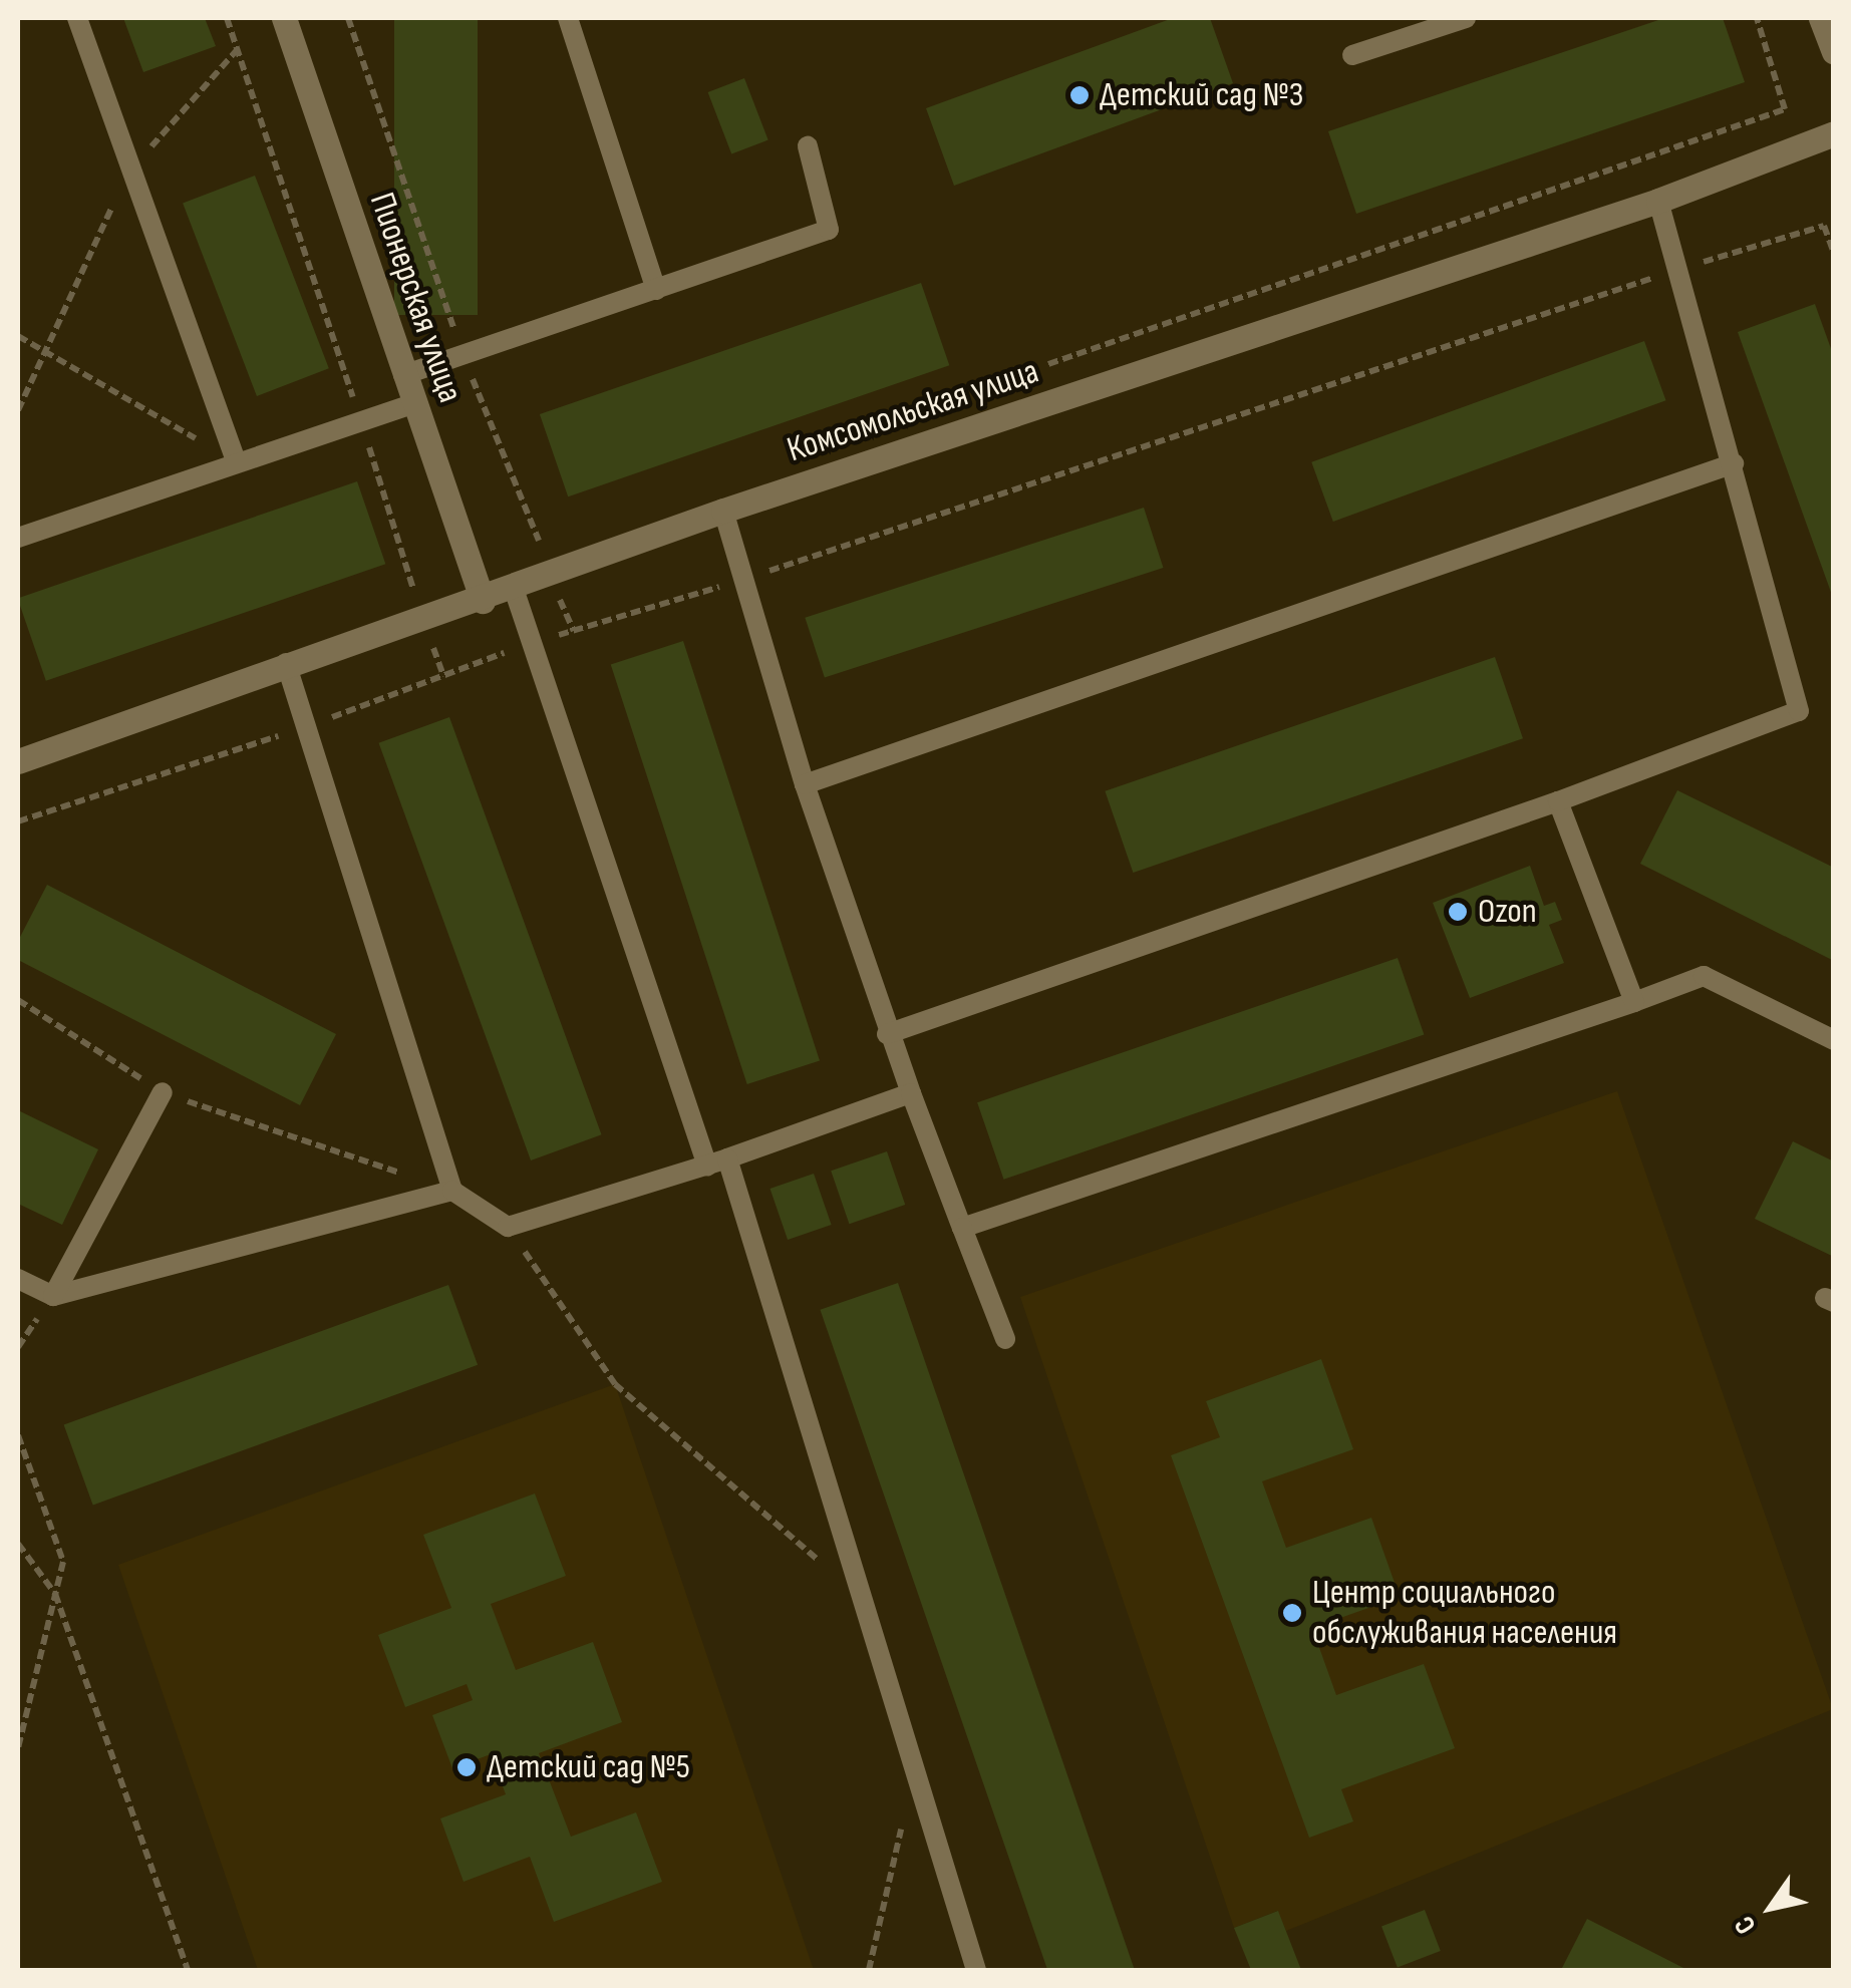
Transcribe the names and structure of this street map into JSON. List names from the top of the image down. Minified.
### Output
{"streets":{"street":["Пионерская улица","Комсомольская улица"]},"crossings":[["Пионерская улица","Комсомольская улица"]],"places":["Детский сад №3","Ozon","Центр социального обслуживания населения","Детский сад №5"],"north":"bottom left"}
